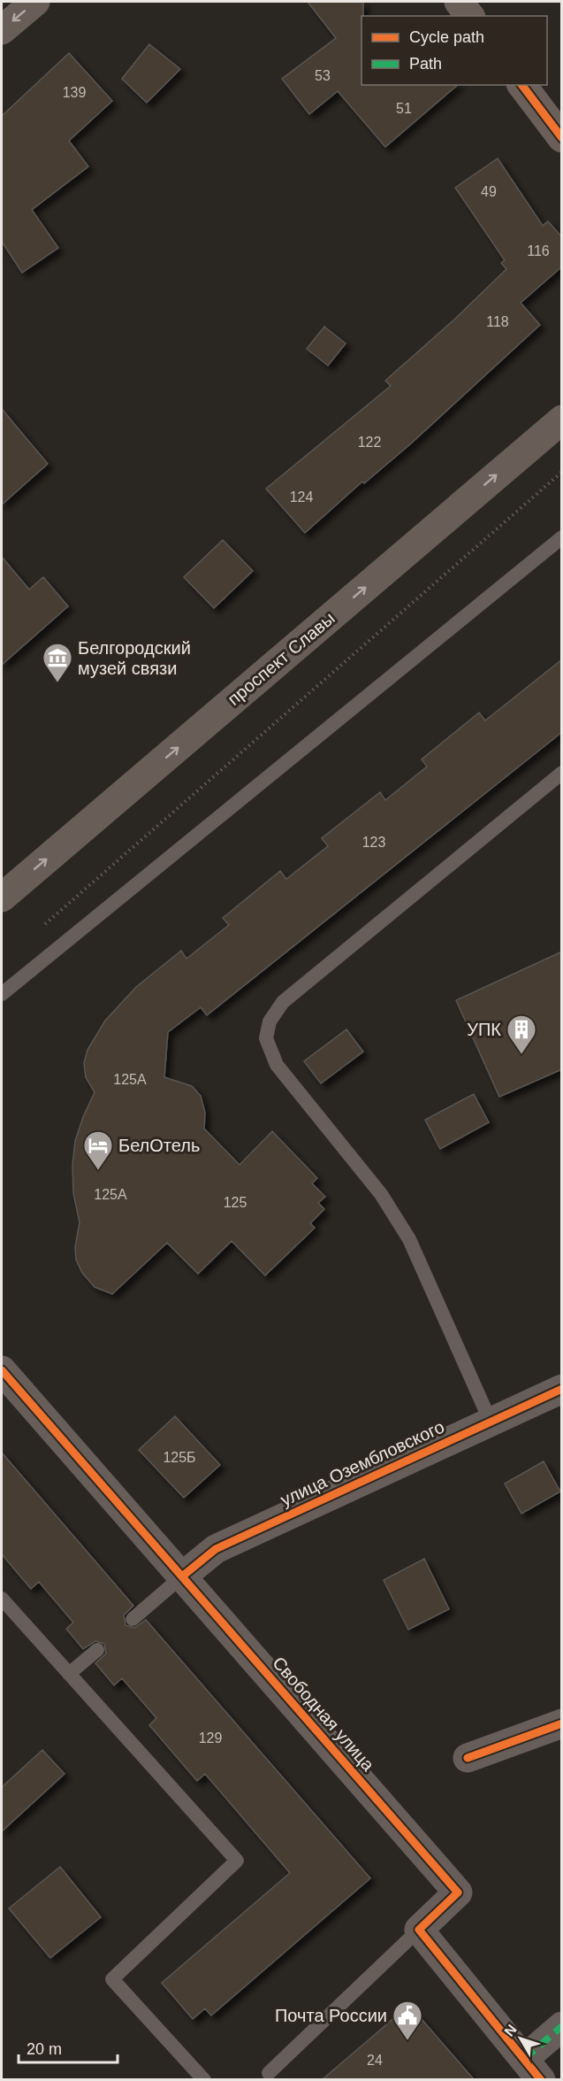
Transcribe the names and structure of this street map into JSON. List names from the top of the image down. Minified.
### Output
{"streets":{"main road":["проспект Славы"],"street":["улица Озембловского","Свободная улица"]},"crossings":[["улица Озембловского","Свободная улица"]],"one_way":["проспект Славы"],"places":{"museum":["Белгородский музей связи"],"building":["УПК"],"hotel":["БелОтель"],"public building":["Почта России"]},"house_numbers":["53","139","51","49","116","118","122","124","123","125А","125А","125","125Б","129","24"],"legend":["Cycle path","Path"],"scale_bar":"20 m","north":"top left"}
